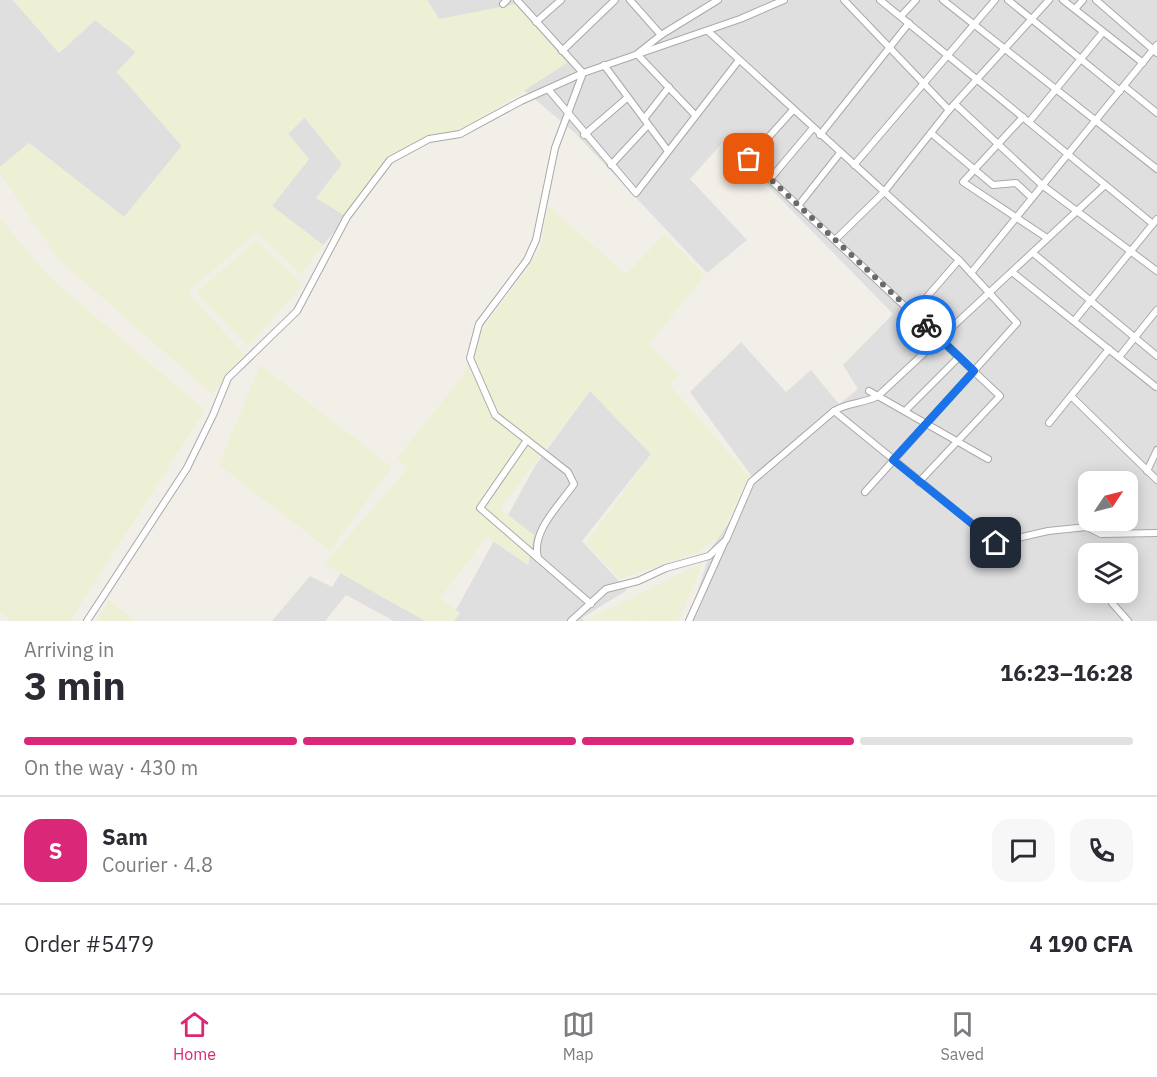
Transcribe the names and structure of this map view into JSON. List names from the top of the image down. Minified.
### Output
{"north":"top right","page":{"heading":["3 min","Arriving in","16:23–16:28"],"panel":["Sam","Courier · 4.8","Order #5479","4 190 CFA"],"bar":"On the way · 430 m","round":"S","tabs":["Home","Map","Saved"]}}
